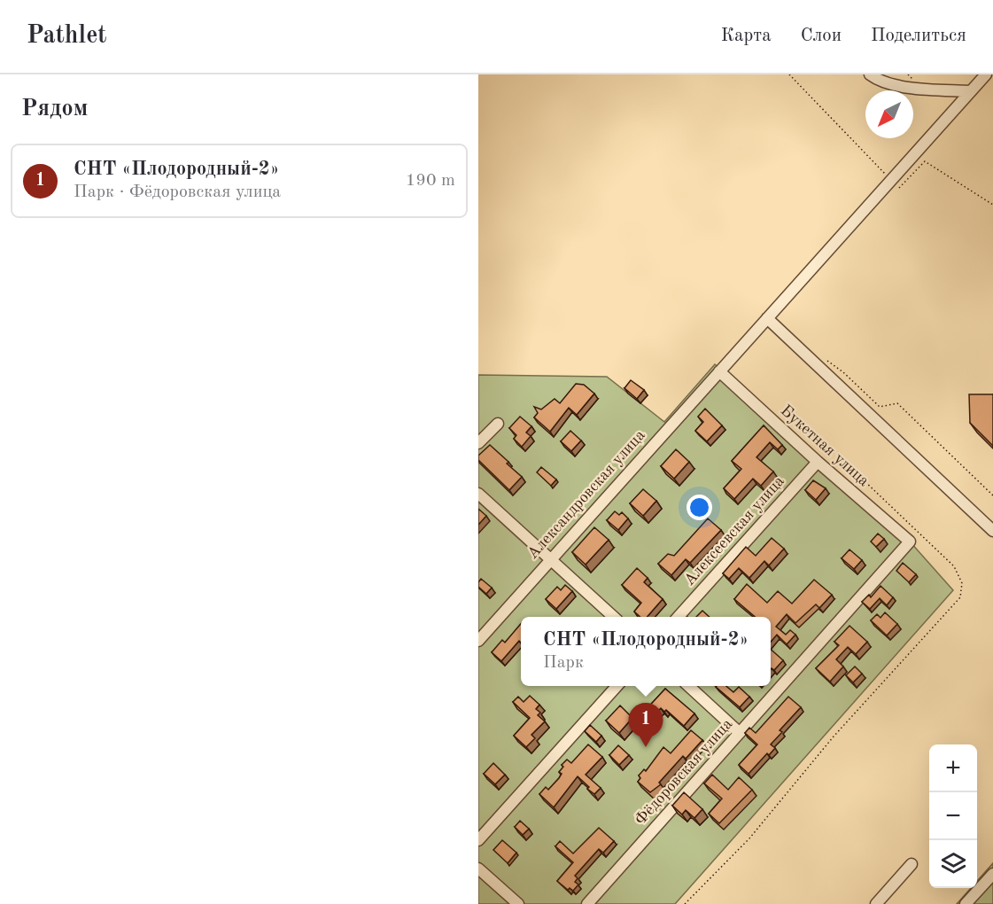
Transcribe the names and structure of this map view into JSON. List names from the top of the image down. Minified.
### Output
{"streets":{"street":["Букетная улица","Александровская улица","Алексеевская улица","Фёдоровская улица"]},"crossings":[["Букетная улица","Александровская улица"],["Букетная улица","Алексеевская улица"],["Букетная улица","Фёдоровская улица"]],"north":"bottom left","page":{"header":"Pathlet","nav":["Карта","Слои","Поделиться"],"heading":"Рядом","list":[{"mark":"1","name":"СНТ «Плодородный-2»","note":"Парк · Фёдоровская улица","value":"190 m"}],"popup":["СНТ «Плодородный-2»","Парк"],"pins":"1","map_buttons":["+","−"]}}
